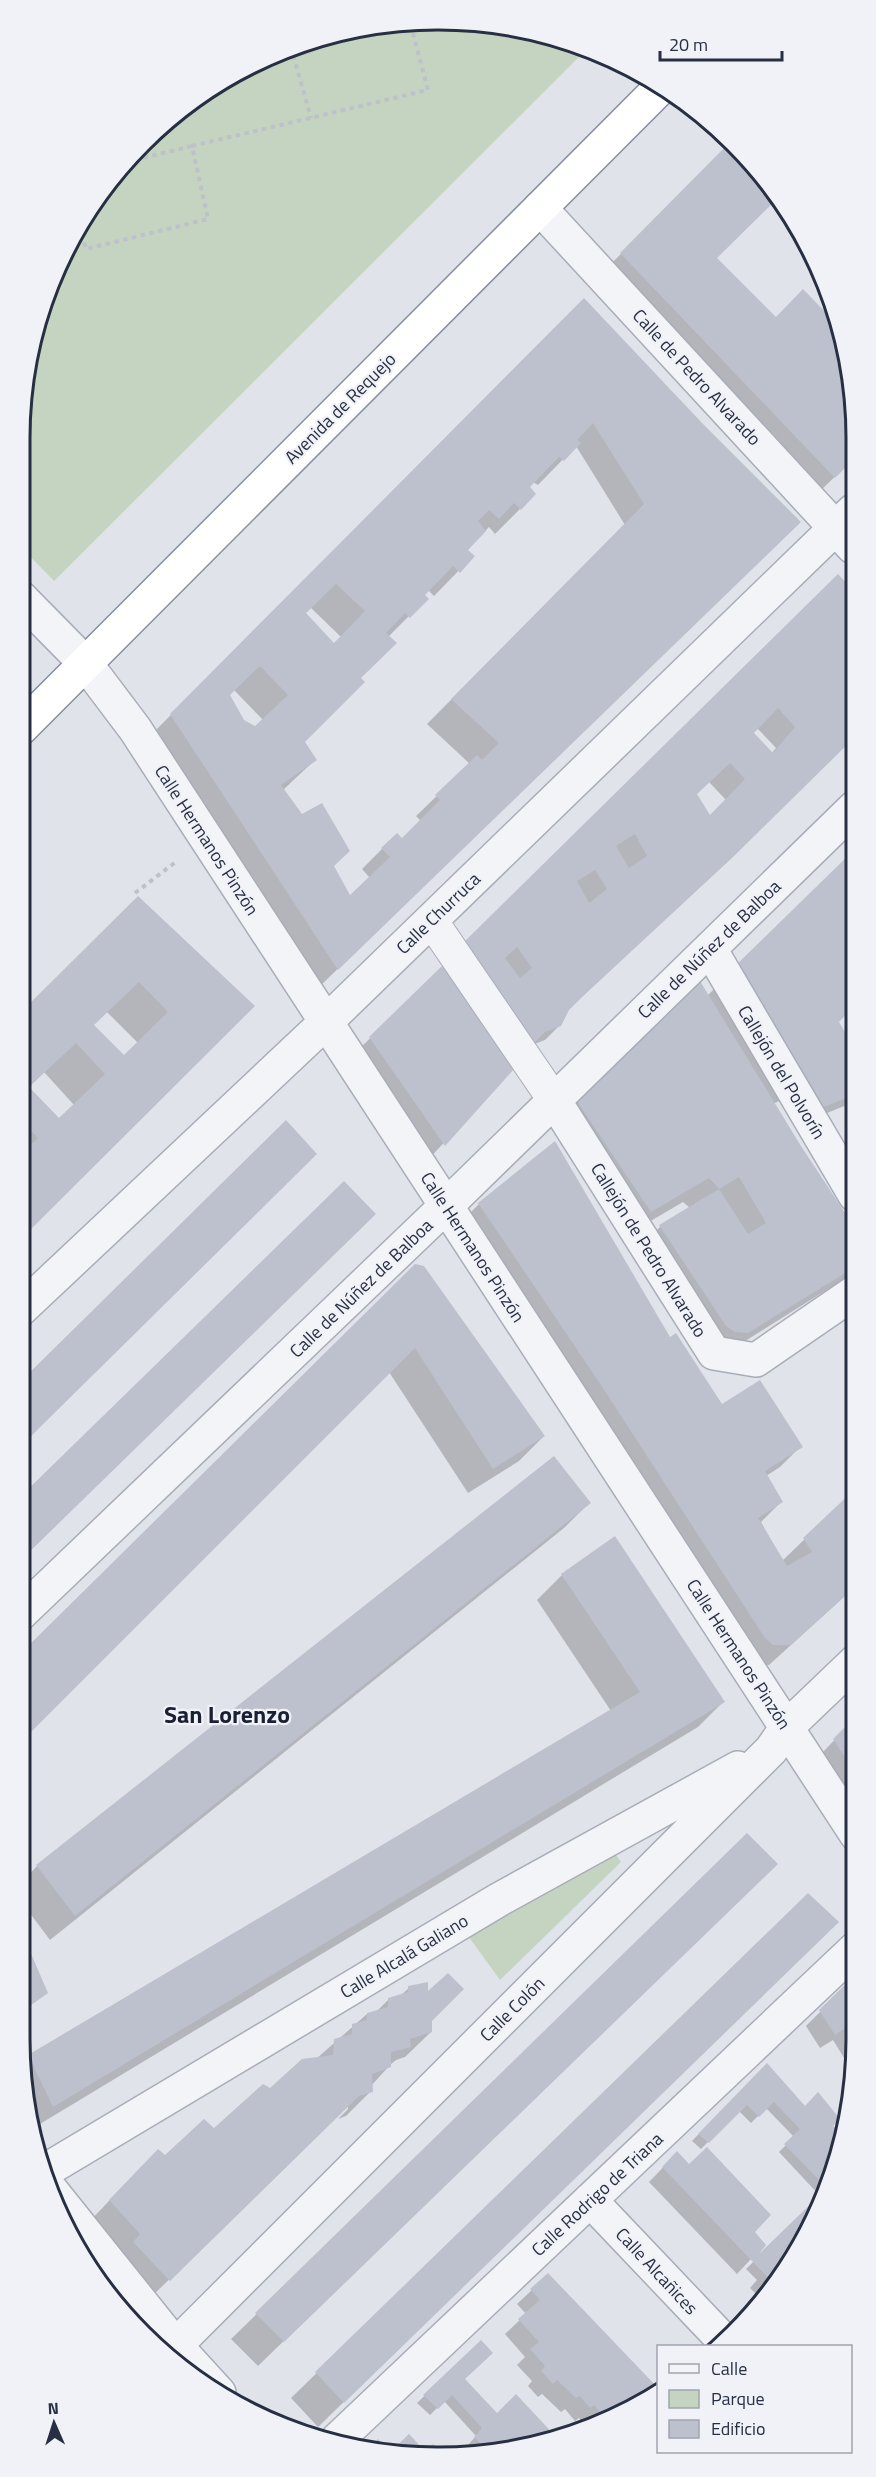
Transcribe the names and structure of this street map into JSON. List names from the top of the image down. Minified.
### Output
{"streets":{"highway":["Avenida de Requejo"],"street":["Calle de Pedro Alvarado","Calle Hermanos Pinzón","Calle Churruca","Calle de Núñez de Balboa","Callejón del Polvorín","Callejón de Pedro Alvarado","Calle Alcalá Galiano","Calle Colón","Calle Rodrigo de Triana","Calle Alcañices"]},"crossings":[["Calle de Pedro Alvarado","Avenida de Requejo"],["Avenida de Requejo","Calle Hermanos Pinzón"],["Calle Hermanos Pinzón","Calle Churruca"],["Calle Hermanos Pinzón","Calle de Núñez de Balboa"],["Calle Hermanos Pinzón","Calle Alcalá Galiano"],["Calle Hermanos Pinzón","Calle Colón"],["Calle de Núñez de Balboa","Callejón del Polvorín"],["Calle de Núñez de Balboa","Callejón de Pedro Alvarado"],["Calle Alcalá Galiano","Calle Colón"],["Calle Rodrigo de Triana","Calle Alcañices"]],"districts":["San Lorenzo"],"legend":["Calle","Parque","Edificio"],"scale_bar":"20 m","north":"top"}
